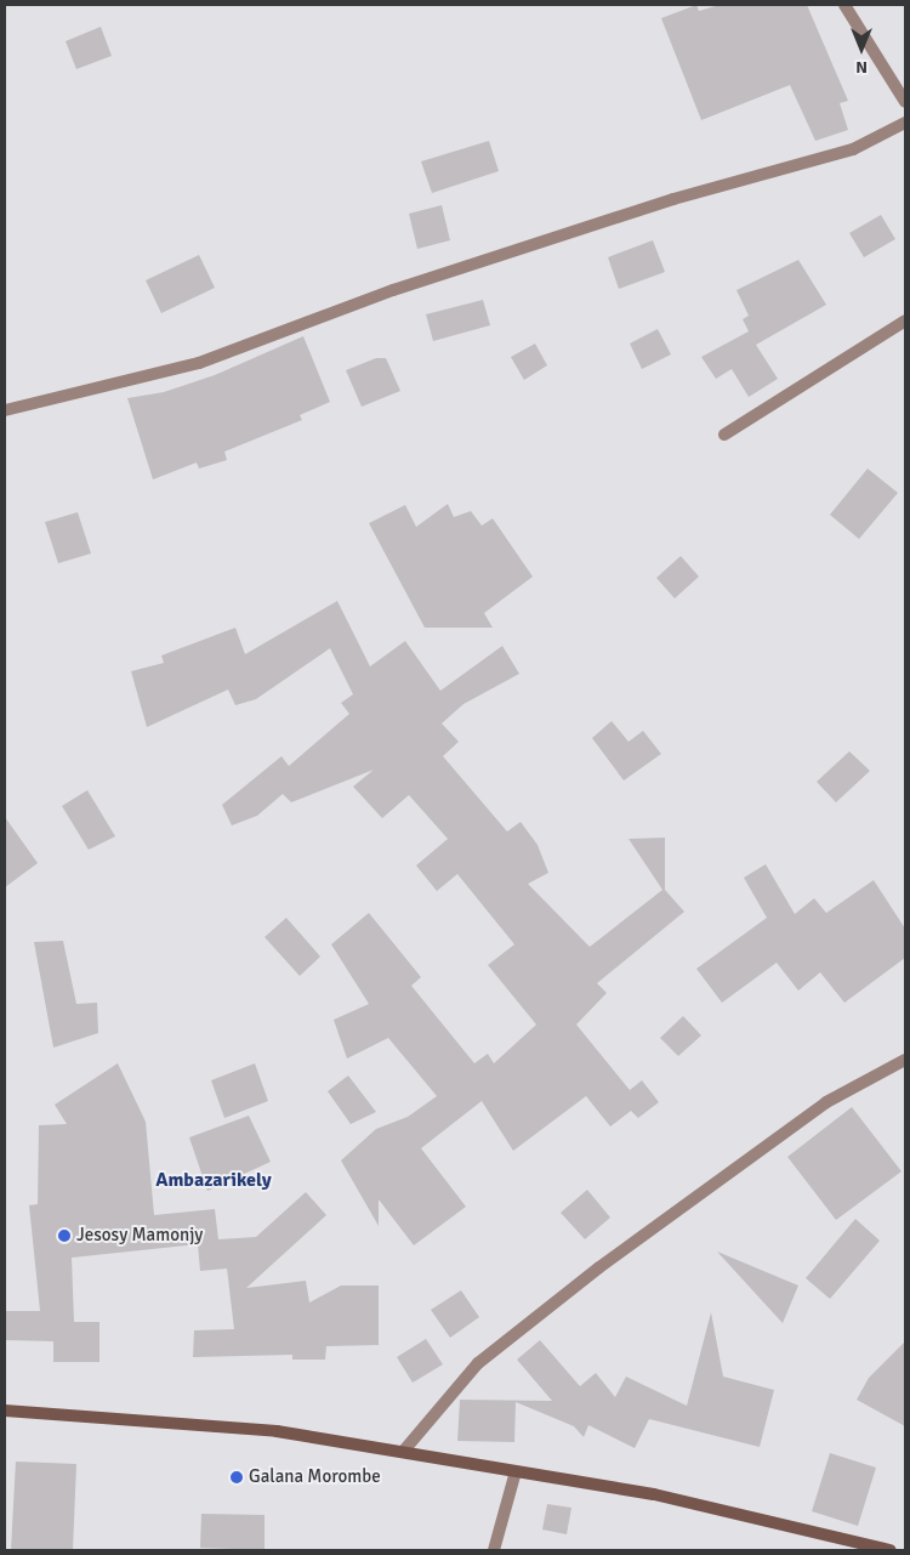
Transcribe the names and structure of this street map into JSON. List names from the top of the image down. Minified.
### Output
{"districts":["Ambazarikely"],"places":["Jesosy Mamonjy","Galana Morombe"],"north":"bottom"}
